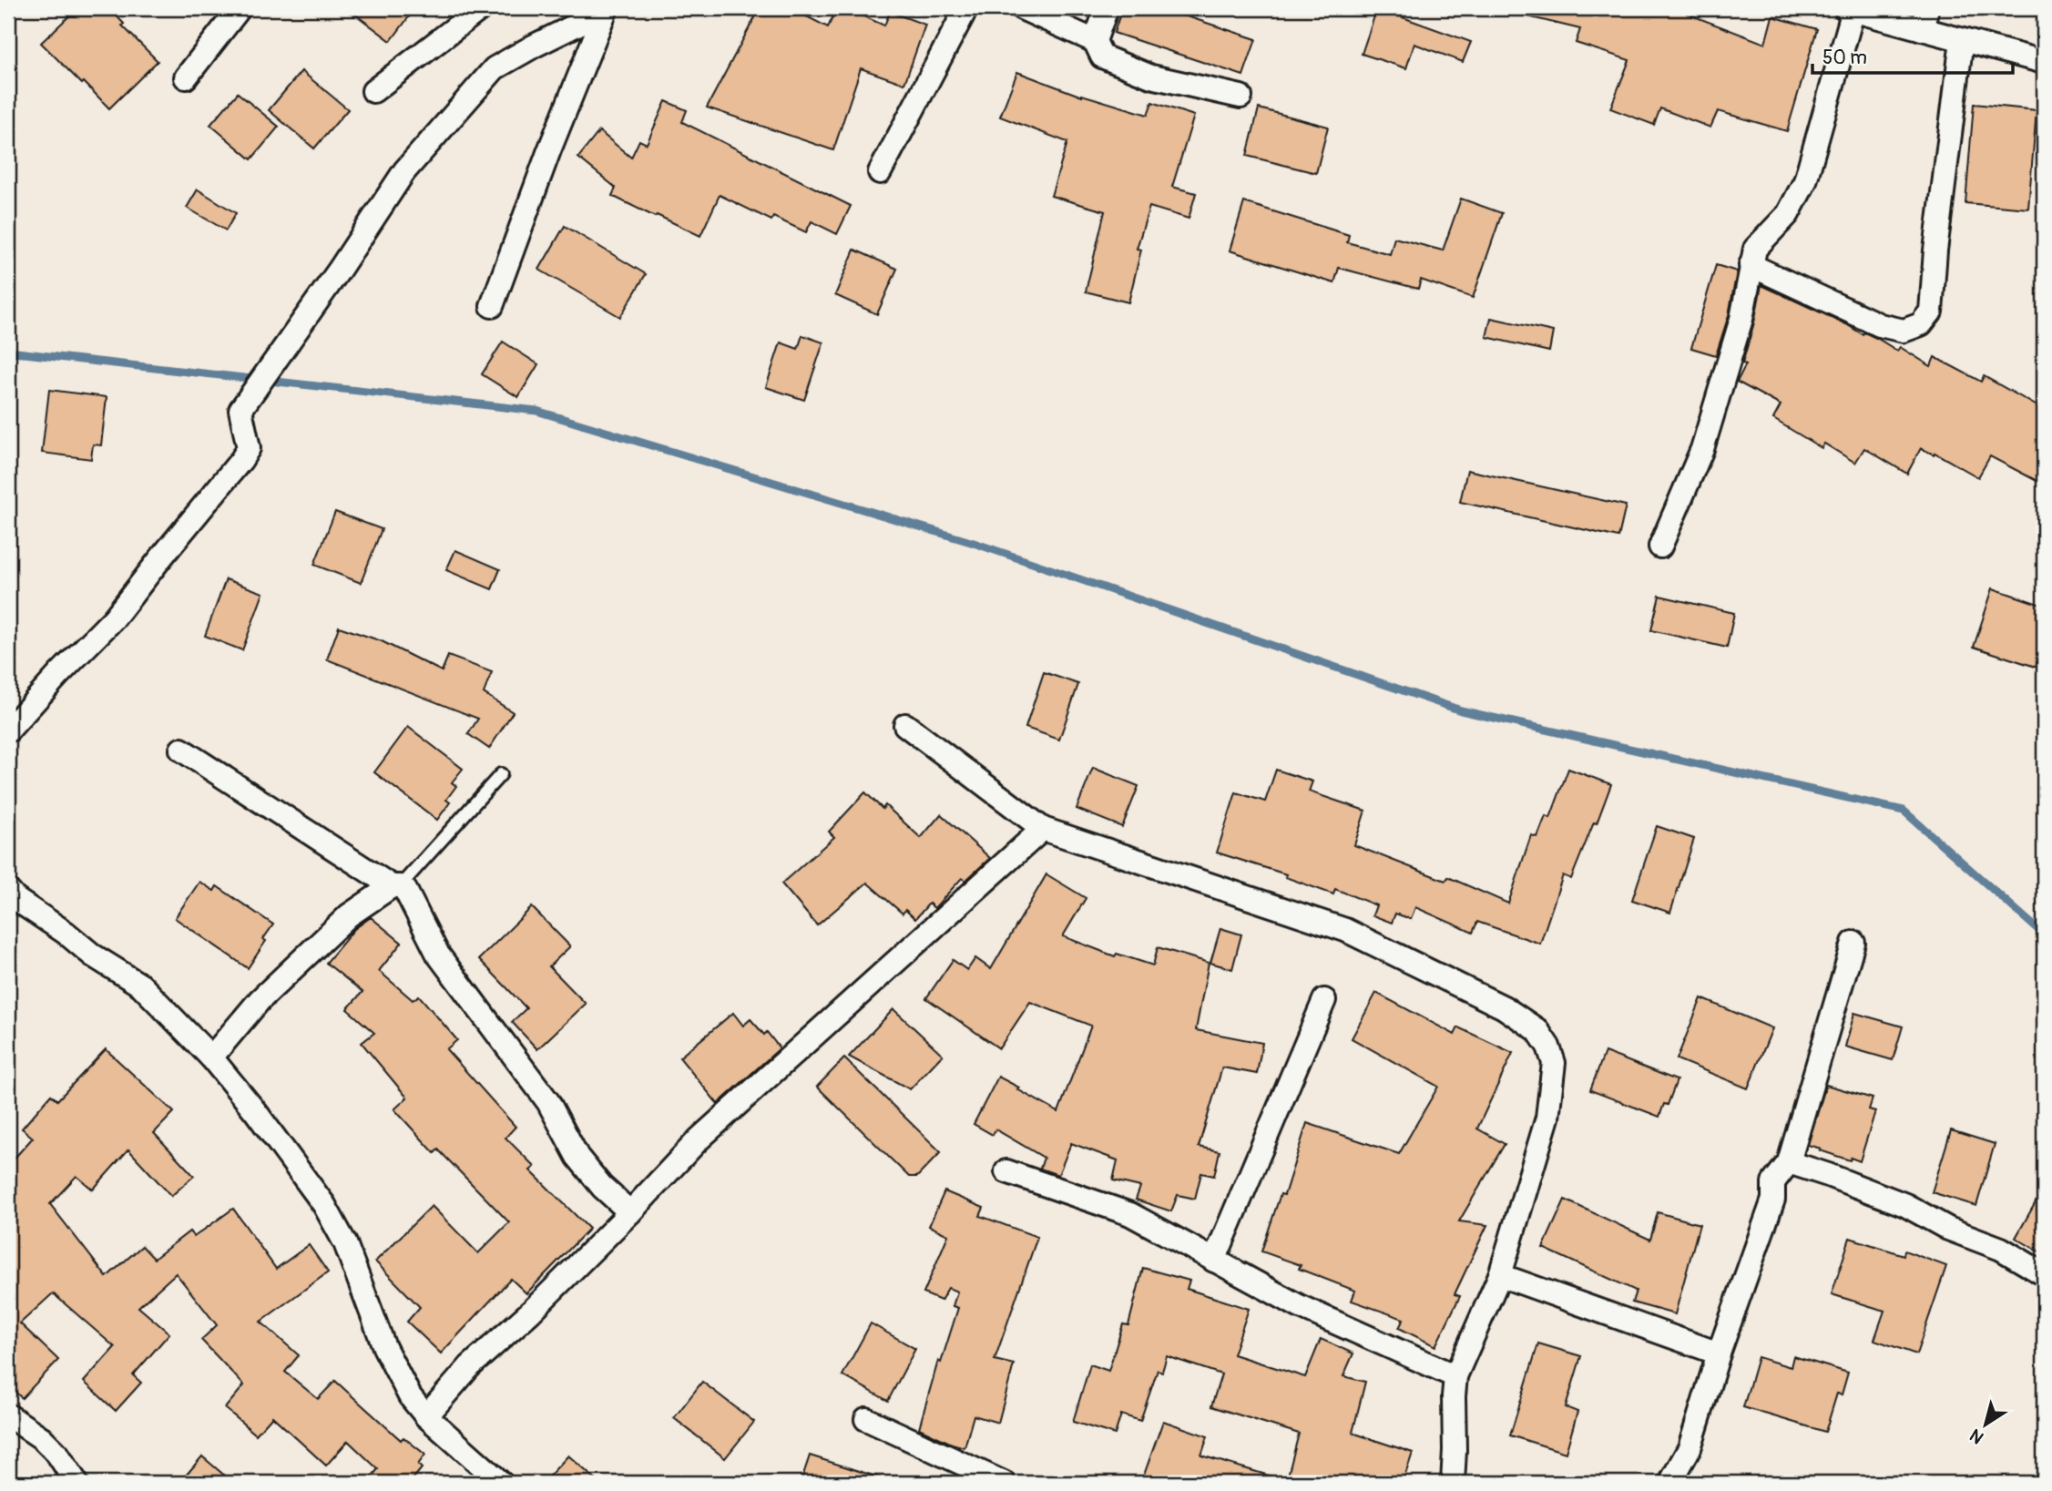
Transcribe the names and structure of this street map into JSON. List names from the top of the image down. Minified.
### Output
{"scale_bar":"50 m","north":"bottom left"}
